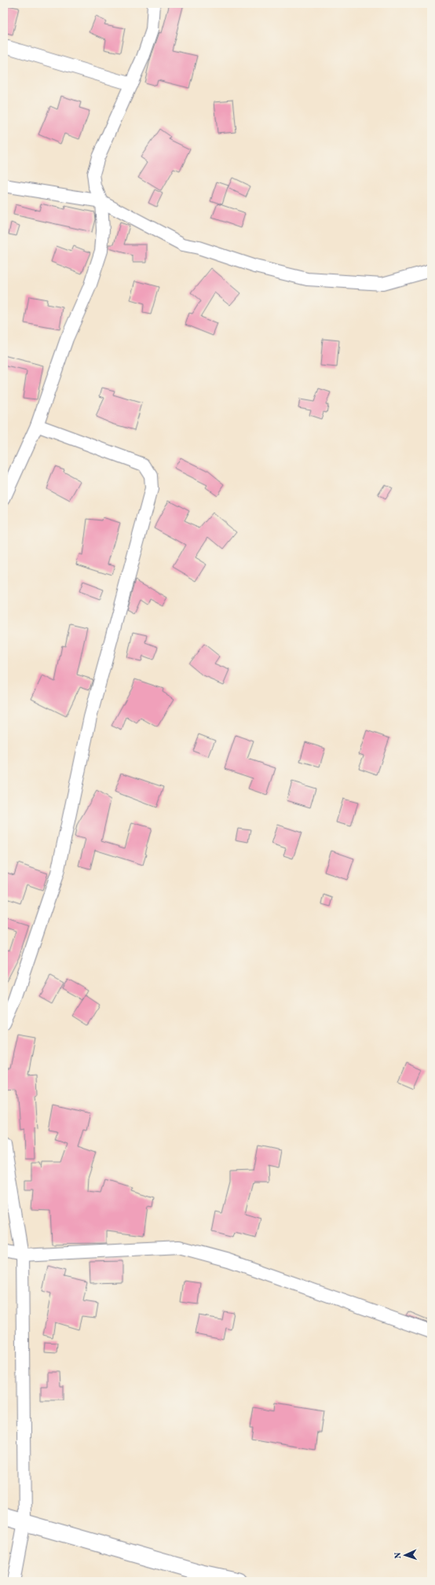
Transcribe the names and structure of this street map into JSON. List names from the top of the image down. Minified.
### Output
{"north":"left"}
